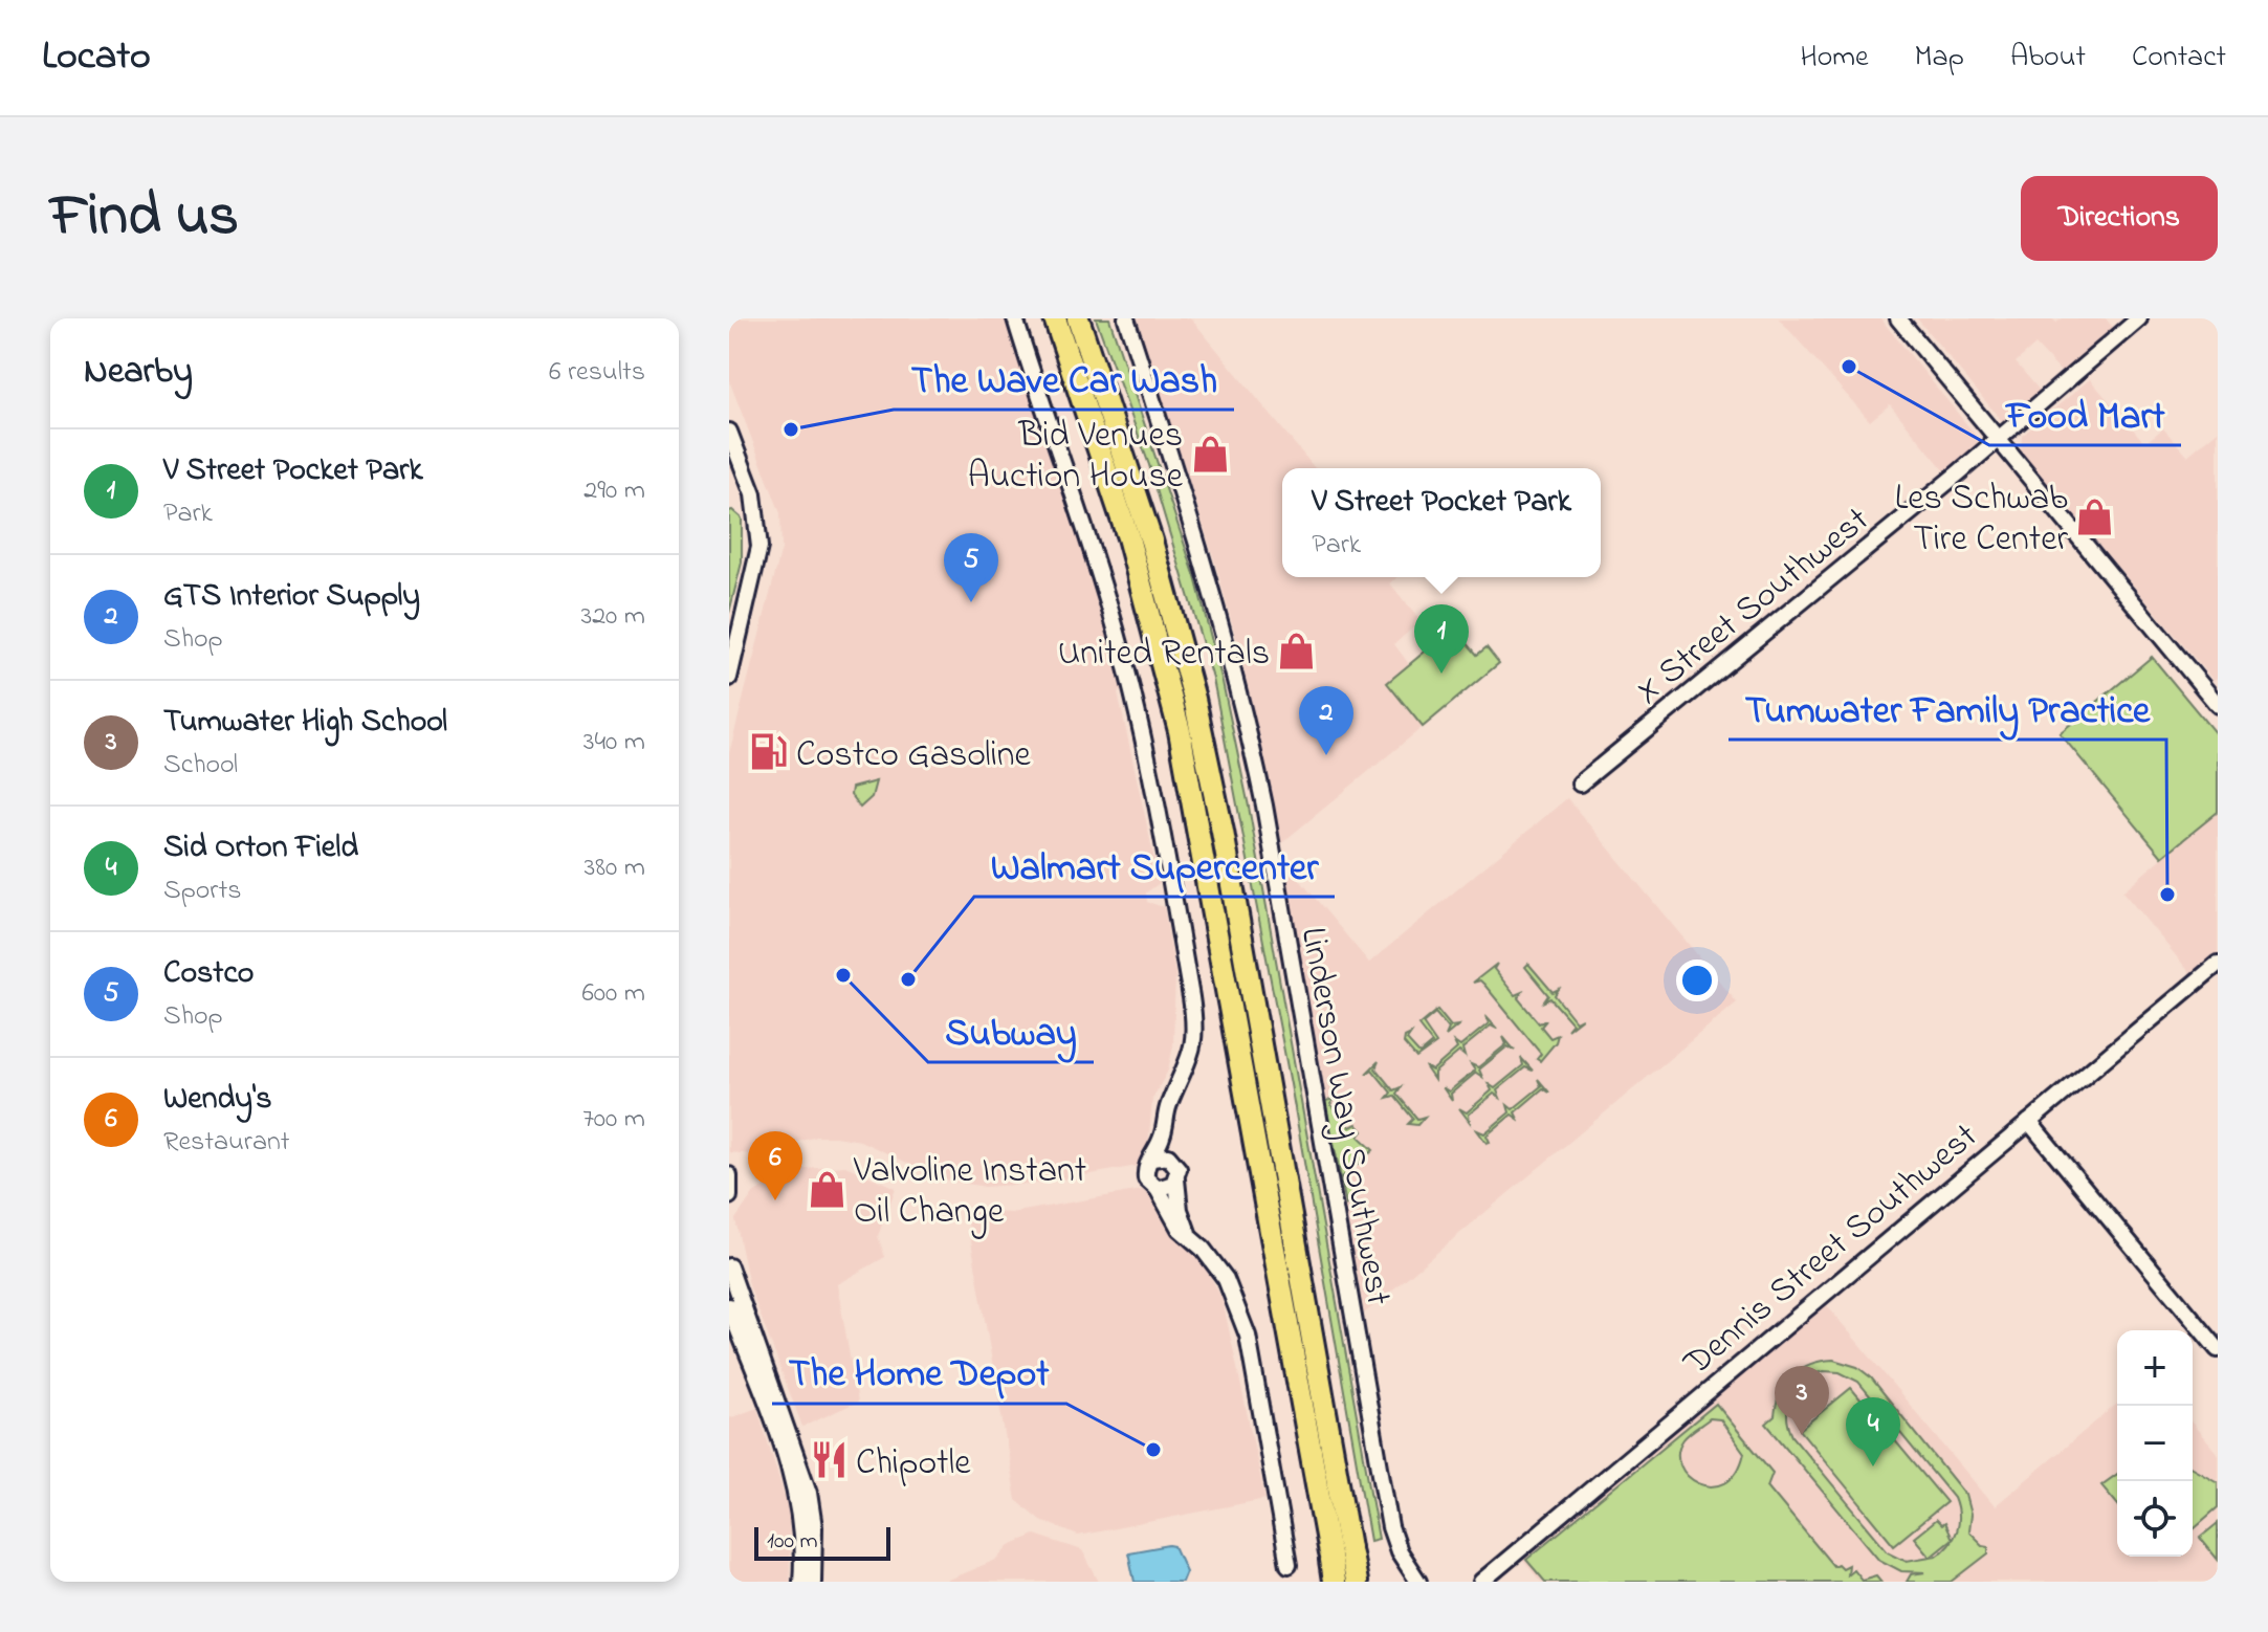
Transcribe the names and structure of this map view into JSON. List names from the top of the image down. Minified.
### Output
{"streets":{"street":["X Street Southwest","Linderson Way Southwest","Dennis Street Southwest"]},"places":{"other":["Food Mart","The Wave Car Wash","Tumwater Family Practice","Subway","Walmart Supercenter","The Home Depot"],"shop":["Bid Venues Auction House","Les Schwab Tire Center","United Rentals","Valvoline Instant Oil Change"],"fuel station":["Costco Gasoline"],"restaurant":["Chipotle"]},"scale_bar":"100 m","page":{"header":"Locato","nav":["Home","Map","About","Contact"],"title":"Find us","buttons":"Directions","heading":["Nearby","6 results"],"list":[{"mark":"1","name":"V Street Pocket Park","note":"Park","value":"290 m"},{"mark":"2","name":"GTS Interior Supply","note":"Shop","value":"320 m"},{"mark":"3","name":"Tumwater High School","note":"School","value":"340 m"},{"mark":"4","name":"Sid Orton Field","note":"Sports","value":"380 m"},{"mark":"5","name":"Costco","note":"Shop","value":"600 m"},{"mark":"6","name":"Wendy's","note":"Restaurant","value":"700 m"}],"popup":["V Street Pocket Park","Park"],"pins":["5","1","2","6","3","4"],"map_buttons":["+","−"],"scale":"100 m"}}
